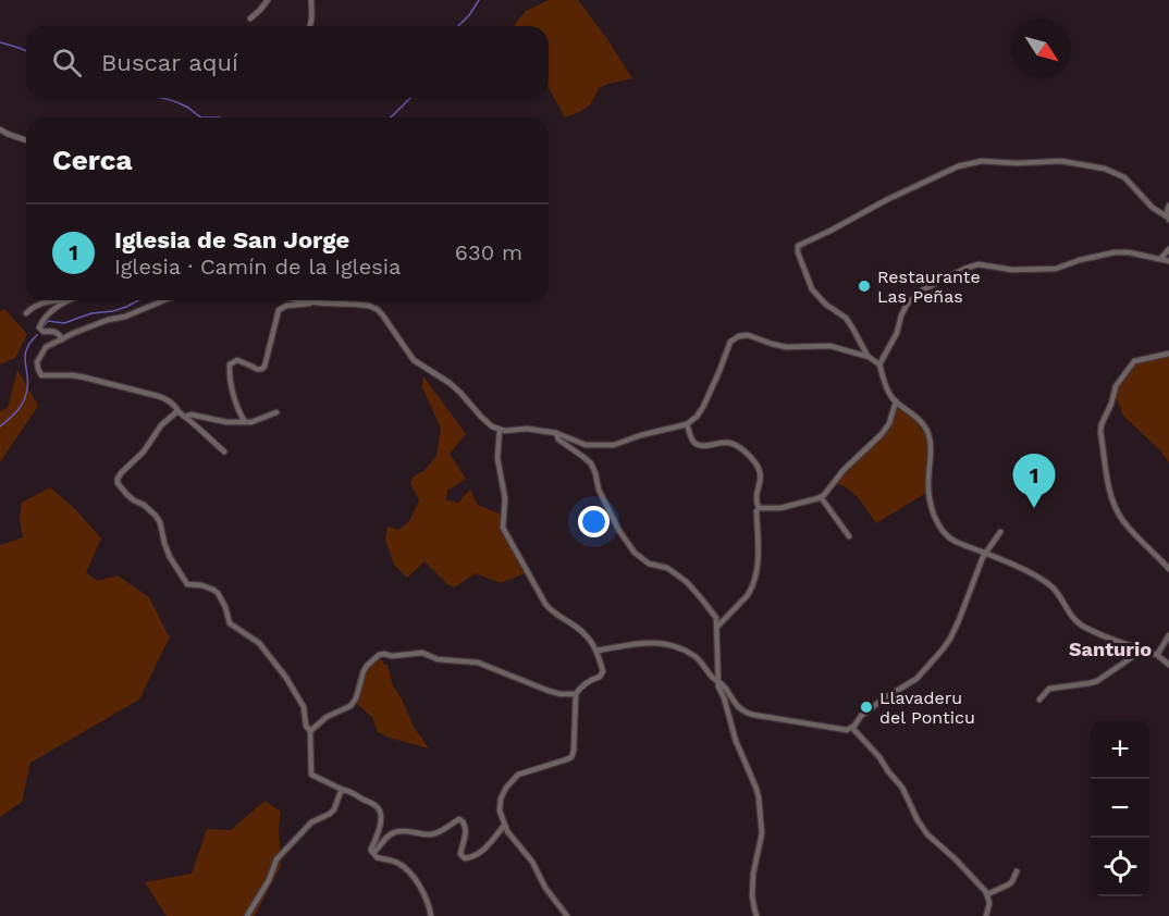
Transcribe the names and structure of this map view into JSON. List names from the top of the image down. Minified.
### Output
{"districts":["Santurio"],"places":["Restaurante Las Peñas","Llavaderu del Ponticu"],"north":"bottom right","page":{"search":"Buscar aquí","heading":"Cerca","list":[{"mark":"1","name":"Iglesia de San Jorge","note":"Iglesia · Camín de la Iglesia","value":"630 m"}],"pins":"1","map_buttons":["+","−"]}}
